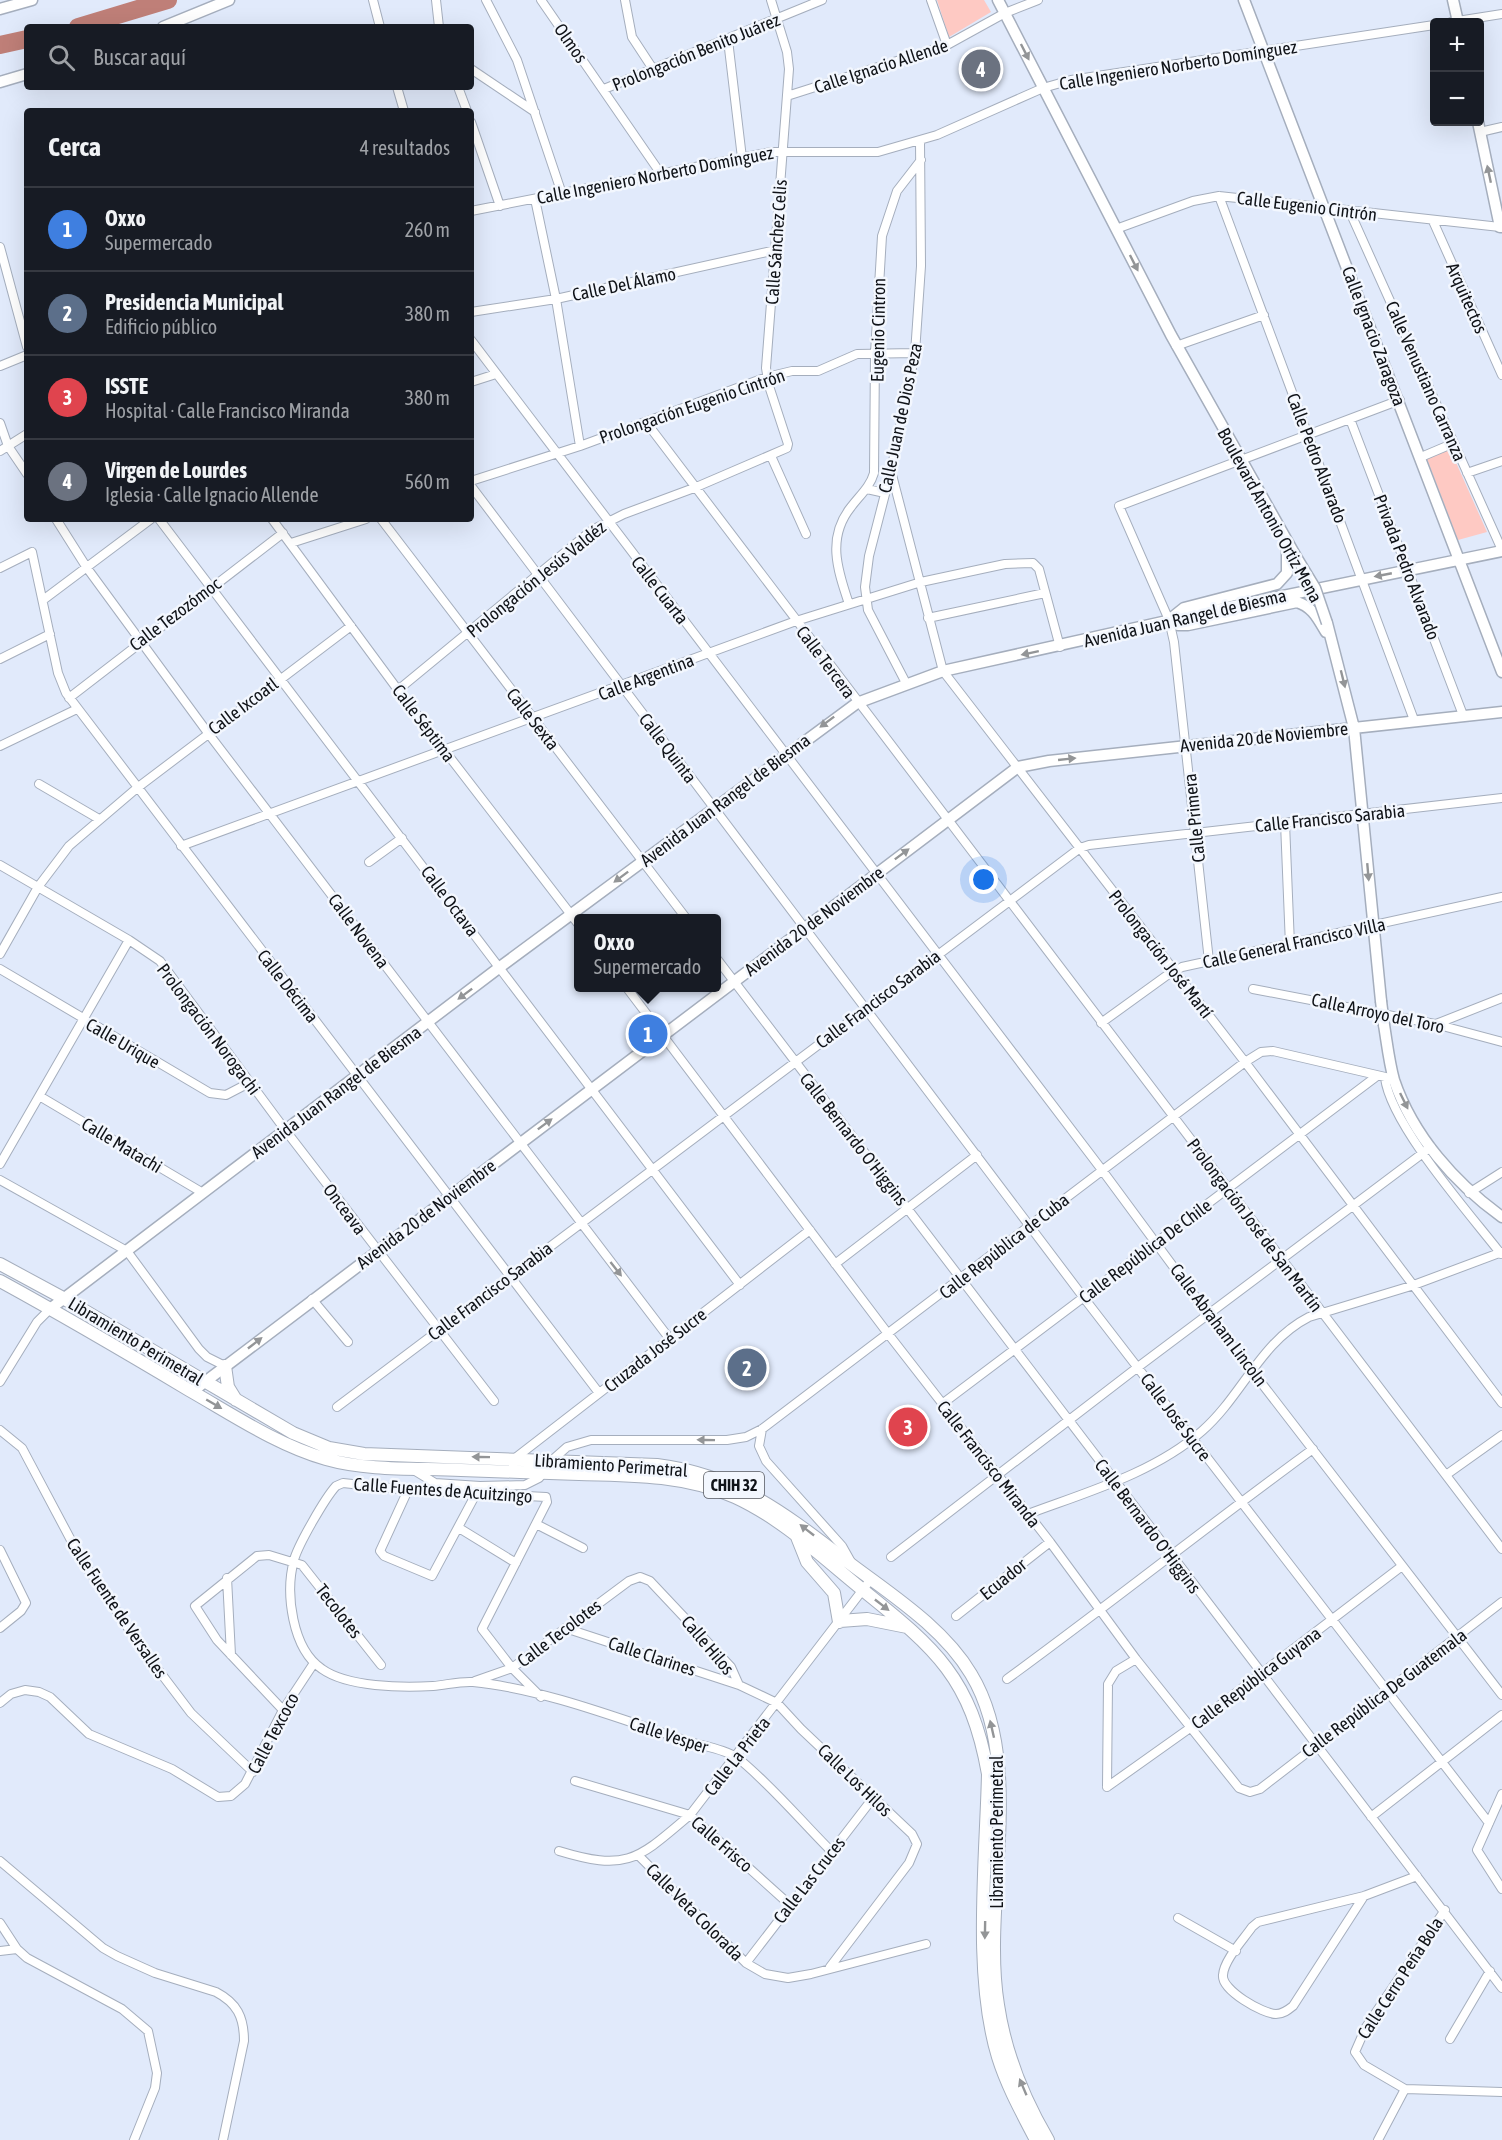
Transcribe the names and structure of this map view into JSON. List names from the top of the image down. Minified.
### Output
{"streets":{"main road":["Libramiento Perimetral","CHIH 32"],"street":["Olmos","Prolongación Benito Juárez","Calle Ingeniero Norberto Domínguez","Calle Ignacio Allende","Calle Eugenio Cintrón","Calle Sánchez Celis","Calle Del Álamo","Arquitectos","Eugenio Cintron","Calle Ignacio Zaragoza","Calle Venustiano Carranza","Prolongación Eugenio Cintrón","Calle Juan de Dios Peza","Calle Pedro Alvarado","Boulevard Antonio Ortiz Mena","Privada Pedro Alvarado","Prolongación Jesús Valdéz","Calle Cuarta","Calle Tezozómoc","Avenida Juan Rangel de Biesma","Calle Tercera","Calle Argentina","Calle Ixcoatl","Calle Sexta","Calle Séptima","Avenida 20 de Noviembre","Calle Quinta","Calle Primera","Calle Francisco Sarabia","Calle Octava","Calle Novena","Calle General Francisco Villa","Prolongación José Martí","Calle Décima","Calle Arroyo del Toro","Prolongación Norogachi","Calle Urique","Calle Bernardo O'Higgins","Calle Matachi","Onceava","Prolongación José de San Martín","Calle República de Cuba","Calle República De Chile","Calle Abraham Lincoln","Cruzada José Sucre","Calle José Sucre","Calle Francisco Miranda","Calle Fuentes de Acuitzingo","Ecuador","Calle Fuente de Versalles","Tecolotes","Calle Tecolotes","Calle Hilos","Calle Clarines","Calle República Guyana","Calle República De Guatemala","Calle Texcoco","Calle Vesper","Calle La Prieta","Calle Los Hilos","Calle Frisco","Calle Las Cruces","Calle Veta Colorada","Calle Cerro Peña Bola"]},"crossings":[["Olmos","Prolongación Benito Juárez"],["Olmos","Calle Ingeniero Norberto Domínguez"],["Prolongación Benito Juárez","Calle Sánchez Celis"],["Calle Ingeniero Norberto Domínguez","Calle Sánchez Celis"],["Calle Ingeniero Norberto Domínguez","Calle Ignacio Zaragoza"],["Calle Ingeniero Norberto Domínguez","Calle Juan de Dios Peza"],["Calle Ingeniero Norberto Domínguez","Boulevard Antonio Ortiz Mena"],["Calle Ignacio Allende","Calle Sánchez Celis"],["Calle Ignacio Allende","Boulevard Antonio Ortiz Mena"],["Calle Eugenio Cintrón","Arquitectos"],["Calle Eugenio Cintrón","Calle Ignacio Zaragoza"],["Calle Eugenio Cintrón","Calle Venustiano Carranza"],["Calle Eugenio Cintrón","Calle Pedro Alvarado"],["Calle Eugenio Cintrón","Boulevard Antonio Ortiz Mena"],["Calle Sánchez Celis","Calle Del Álamo"],["Calle Sánchez Celis","Prolongación Eugenio Cintrón"],["Calle Sánchez Celis","Prolongación Jesús Valdéz"],["Eugenio Cintron","Prolongación Eugenio Cintrón"],["Eugenio Cintron","Calle Juan de Dios Peza"],["Calle Ignacio Zaragoza","Avenida Juan Rangel de Biesma"],["Calle Venustiano Carranza","Avenida Juan Rangel de Biesma"],["Prolongación Eugenio Cintrón","Calle Juan de Dios Peza"],["Prolongación Eugenio Cintrón","Calle Cuarta"],["Prolongación Eugenio Cintrón","Calle Tercera"],["Calle Juan de Dios Peza","Avenida Juan Rangel de Biesma"],["Calle Juan de Dios Peza","Calle Argentina"],["Calle Juan de Dios Peza","Prolongación José Martí"],["Calle Pedro Alvarado","Avenida Juan Rangel de Biesma"],["Calle Pedro Alvarado","Avenida 20 de Noviembre"],["Boulevard Antonio Ortiz Mena","Avenida 20 de Noviembre"],["Boulevard Antonio Ortiz Mena","Calle Primera"],["Boulevard Antonio Ortiz Mena","Calle Francisco Sarabia"],["Boulevard Antonio Ortiz Mena","Calle General Francisco Villa"],["Boulevard Antonio Ortiz Mena","Calle República de Cuba"],["Boulevard Antonio Ortiz Mena","Calle República De Chile"],["Privada Pedro Alvarado","Avenida Juan Rangel de Biesma"],["Privada Pedro Alvarado","Avenida 20 de Noviembre"],["Prolongación Jesús Valdéz","Calle Cuarta"],["Prolongación Jesús Valdéz","Calle Tercera"],["Prolongación Jesús Valdéz","Calle Sexta"],["Prolongación Jesús Valdéz","Calle Séptima"],["Prolongación Jesús Valdéz","Calle Quinta"],["Calle Cuarta","Avenida Juan Rangel de Biesma"],["Calle Cuarta","Calle Argentina"],["Calle Cuarta","Avenida 20 de Noviembre"],["Calle Cuarta","Calle Francisco Sarabia"],["Calle Cuarta","Calle Abraham Lincoln"],["Calle Tezozómoc","Calle Séptima"],["Calle Tezozómoc","Calle Octava"],["Calle Tezozómoc","Calle Novena"],["Calle Tezozómoc","Calle Décima"],["Avenida Juan Rangel de Biesma","Calle Tercera"],["Avenida Juan Rangel de Biesma","Calle Argentina"],["Avenida Juan Rangel de Biesma","Calle Sexta"],["Avenida Juan Rangel de Biesma","Calle Séptima"],["Avenida Juan Rangel de Biesma","Calle Quinta"],["Avenida Juan Rangel de Biesma","Calle Primera"],["Avenida Juan Rangel de Biesma","Calle Octava"],["Avenida Juan Rangel de Biesma","Calle Novena"],["Avenida Juan Rangel de Biesma","Prolongación José Martí"],["Avenida Juan Rangel de Biesma","Calle Décima"],["Avenida Juan Rangel de Biesma","Prolongación Norogachi"],["Avenida Juan Rangel de Biesma","Calle Matachi"],["Avenida Juan Rangel de Biesma","Onceava"],["Avenida Juan Rangel de Biesma","Libramiento Perimetral"],["Calle Tercera","Calle Argentina"],["Calle Tercera","Avenida 20 de Noviembre"],["Calle Tercera","Calle Francisco Sarabia"],["Calle Tercera","Prolongación José de San Martín"],["Calle Argentina","Calle Sexta"],["Calle Argentina","Calle Séptima"],["Calle Argentina","Calle Quinta"],["Calle Argentina","Calle Octava"],["Calle Argentina","Calle Novena"],["Calle Argentina","Prolongación José Martí"],["Calle Argentina","Calle Décima"],["Calle Ixcoatl","Calle Séptima"],["Calle Ixcoatl","Calle Octava"],["Calle Ixcoatl","Calle Novena"],["Calle Ixcoatl","Calle Décima"],["Calle Ixcoatl","Prolongación Norogachi"],["Avenida 20 de Noviembre","Calle Quinta"],["Avenida 20 de Noviembre","Calle Primera"],["Avenida 20 de Noviembre","Calle Octava"],["Avenida 20 de Noviembre","Calle Novena"],["Avenida 20 de Noviembre","Prolongación José Martí"],["Avenida 20 de Noviembre","Calle Décima"],["Avenida 20 de Noviembre","Onceava"],["Avenida 20 de Noviembre","Libramiento Perimetral"],["Calle Quinta","Calle Francisco Sarabia"],["Calle Quinta","Calle José Sucre"],["Calle Primera","Calle Francisco Sarabia"],["Calle Primera","Calle General Francisco Villa"],["Calle Francisco Sarabia","Calle Octava"],["Calle Francisco Sarabia","Calle Novena"],["Calle Francisco Sarabia","Prolongación José Martí"],["Calle Francisco Sarabia","Calle Décima"],["Calle Francisco Sarabia","Calle Bernardo O'Higgins"],["Calle Francisco Sarabia","Onceava"],["Calle Francisco Sarabia","Prolongación José de San Martín"],["Calle Francisco Sarabia","Calle Abraham Lincoln"],["Calle Francisco Sarabia","Calle José Sucre"],["Calle Francisco Sarabia","Calle Francisco Miranda"],["Calle Octava","Cruzada José Sucre"],["Calle Novena","Cruzada José Sucre"],["Calle General Francisco Villa","Prolongación José Martí"],["Calle General Francisco Villa","Prolongación José de San Martín"],["Prolongación José Martí","Calle República de Cuba"],["Prolongación José Martí","Calle República De Chile"],["Calle Décima","Cruzada José Sucre"],["Prolongación Norogachi","Calle Urique"],["Prolongación Norogachi","Onceava"],["Calle Bernardo O'Higgins","Calle República de Cuba"],["Calle Bernardo O'Higgins","Calle República De Chile"],["Calle Bernardo O'Higgins","Calle República Guyana"],["Calle Bernardo O'Higgins","Calle República De Guatemala"],["Calle Bernardo O'Higgins","Calle Cerro Peña Bola"],["Prolongación José de San Martín","Calle República de Cuba"],["Prolongación José de San Martín","Calle República De Chile"],["Calle República de Cuba","Calle República De Chile"],["Calle República de Cuba","Calle Abraham Lincoln"],["Calle República de Cuba","Libramiento Perimetral"],["Calle República de Cuba","Calle José Sucre"],["Calle República de Cuba","Calle Francisco Miranda"],["Calle República De Chile","Calle Abraham Lincoln"],["Calle República De Chile","Calle José Sucre"],["Calle República De Chile","Calle Francisco Miranda"],["Calle Abraham Lincoln","Calle República Guyana"],["Calle Abraham Lincoln","Calle República De Guatemala"],["Libramiento Perimetral","Cruzada José Sucre"],["Libramiento Perimetral","Calle La Prieta"],["Cruzada José Sucre","Calle Francisco Miranda"],["Calle José Sucre","Calle República Guyana"],["Calle José Sucre","Calle República De Guatemala"],["Calle Francisco Miranda","Ecuador"],["Calle Francisco Miranda","Calle República Guyana"],["Calle Francisco Miranda","Calle República De Guatemala"],["Calle Fuentes de Acuitzingo","Tecolotes"],["Calle Fuente de Versalles","Calle Texcoco"],["Calle Tecolotes","Calle Hilos"],["Calle Tecolotes","Calle Clarines"],["Calle Tecolotes","Calle Vesper"],["Calle Hilos","Calle Clarines"],["Calle Hilos","Calle La Prieta"],["Calle Hilos","Calle Los Hilos"],["Calle Vesper","Calle La Prieta"],["Calle Vesper","Calle Las Cruces"],["Calle La Prieta","Calle Los Hilos"],["Calle La Prieta","Calle Frisco"],["Calle La Prieta","Calle Veta Colorada"],["Calle Los Hilos","Calle Las Cruces"],["Calle Los Hilos","Calle Veta Colorada"],["Calle Frisco","Calle Las Cruces"],["Calle Las Cruces","Calle Veta Colorada"]],"page":{"map_buttons":["+","−"],"search":"Buscar aquí","pins":["4","1","2","3"],"heading":["Cerca","4 resultados"],"list":[{"mark":"1","name":"Oxxo","note":"Supermercado","value":"260 m"},{"mark":"2","name":"Presidencia Municipal","note":"Edificio público","value":"380 m"},{"mark":"3","name":"ISSTE","note":"Hospital · Calle Francisco Miranda","value":"380 m"},{"mark":"4","name":"Virgen de Lourdes","note":"Iglesia · Calle Ignacio Allende","value":"560 m"}],"popup":["Oxxo","Supermercado"]}}
